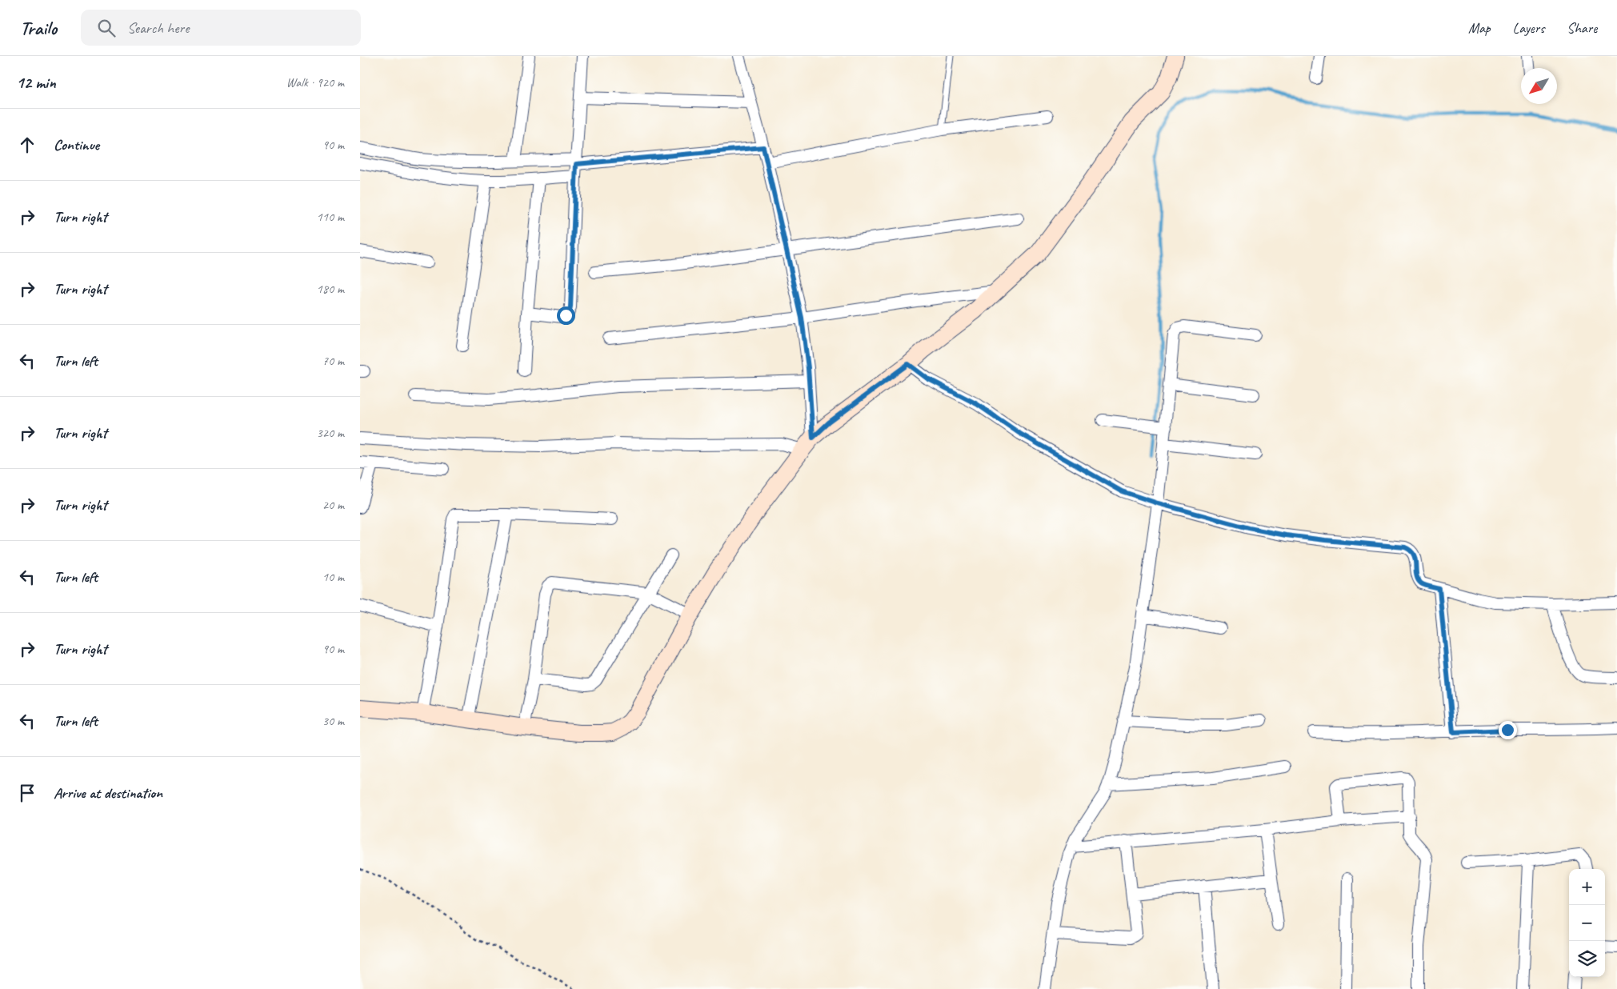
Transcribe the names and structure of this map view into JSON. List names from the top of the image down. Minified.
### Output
{"north":"bottom left","page":{"header":"Trailo","search":"Search here","nav":["Map","Layers","Share"],"heading":["12 min","Walk · 920 m"],"list":[["Continue","90 m"],["Turn right","110 m"],["Turn right","180 m"],["Turn left","70 m"],["Turn right","320 m"],["Turn right","20 m"],["Turn left","10 m"],["Turn right","90 m"],["Turn left","30 m"],"Arrive at destination"],"map_buttons":["+","−"]}}
